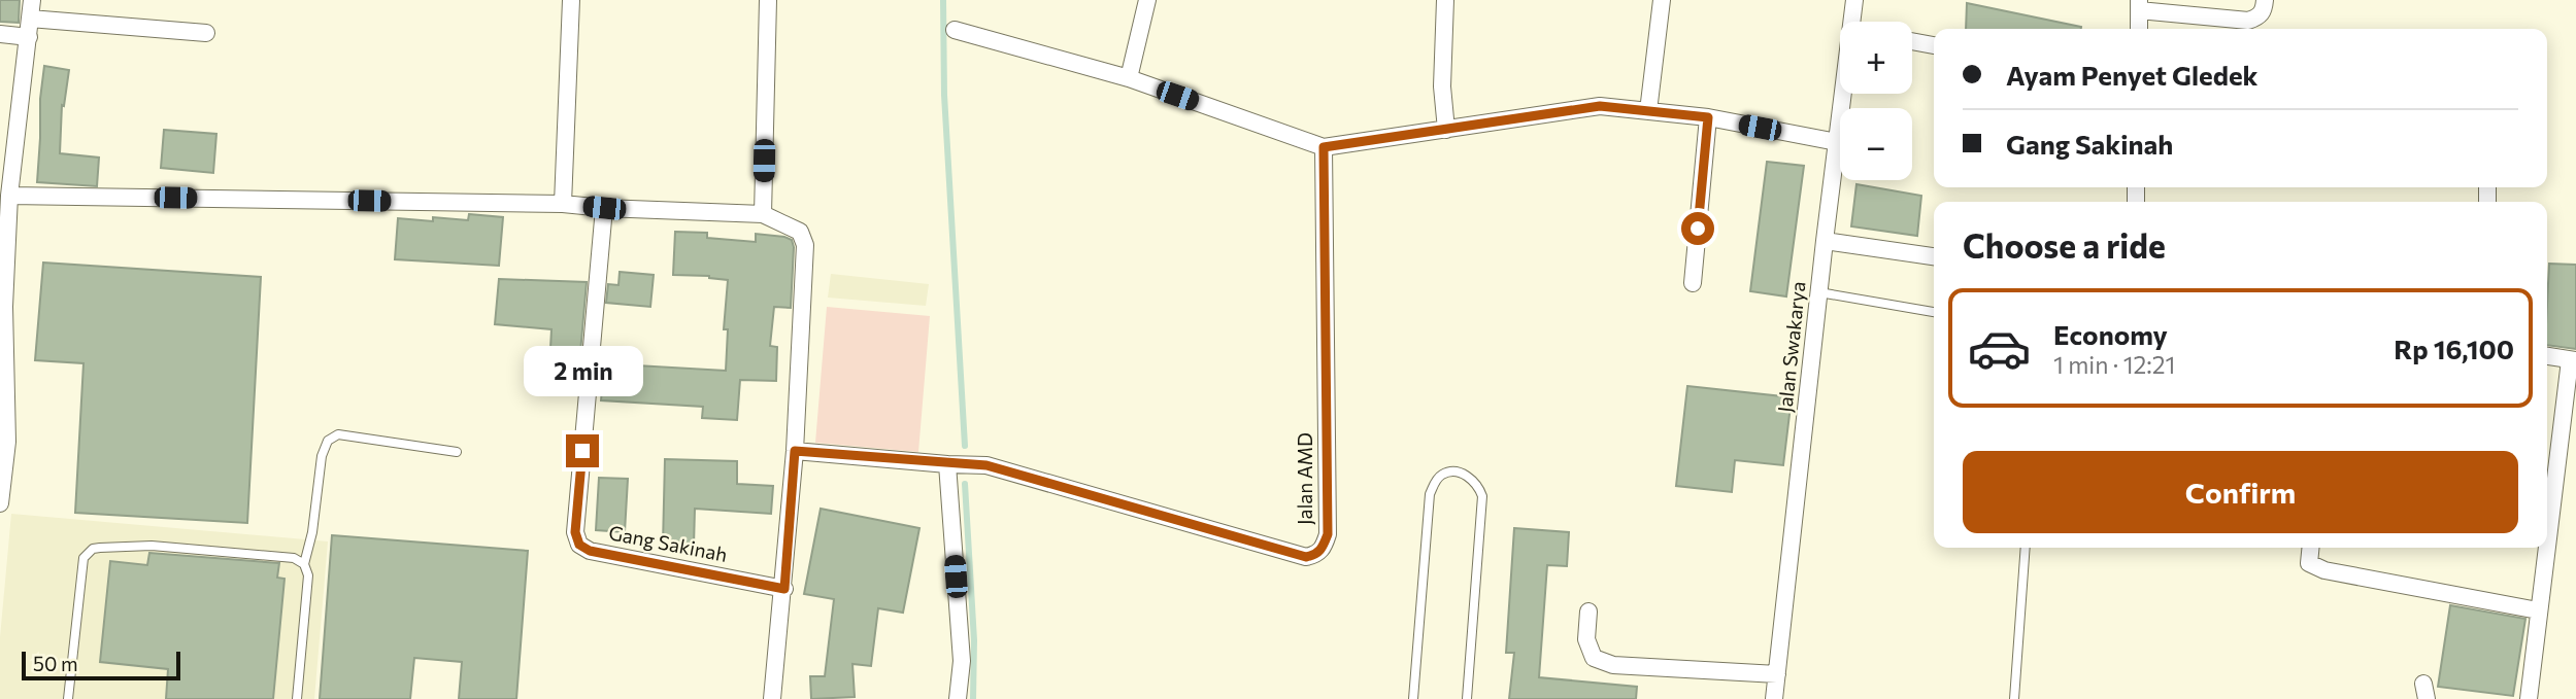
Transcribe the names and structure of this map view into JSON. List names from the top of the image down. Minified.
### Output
{"streets":{"street":["Jalan Swakarya","Jalan AMD","Gang Sakinah"]},"scale_bar":"50 m","page":{"map_buttons":["+","−"],"banner":["Ayam Penyet Gledek","Gang Sakinah"],"heading":"Choose a ride","list":[{"name":"Economy","note":"1 min · 12:21","value":"Rp 16,100"}],"bubble":"2 min","buttons":"Confirm","scale":"50 m"}}
